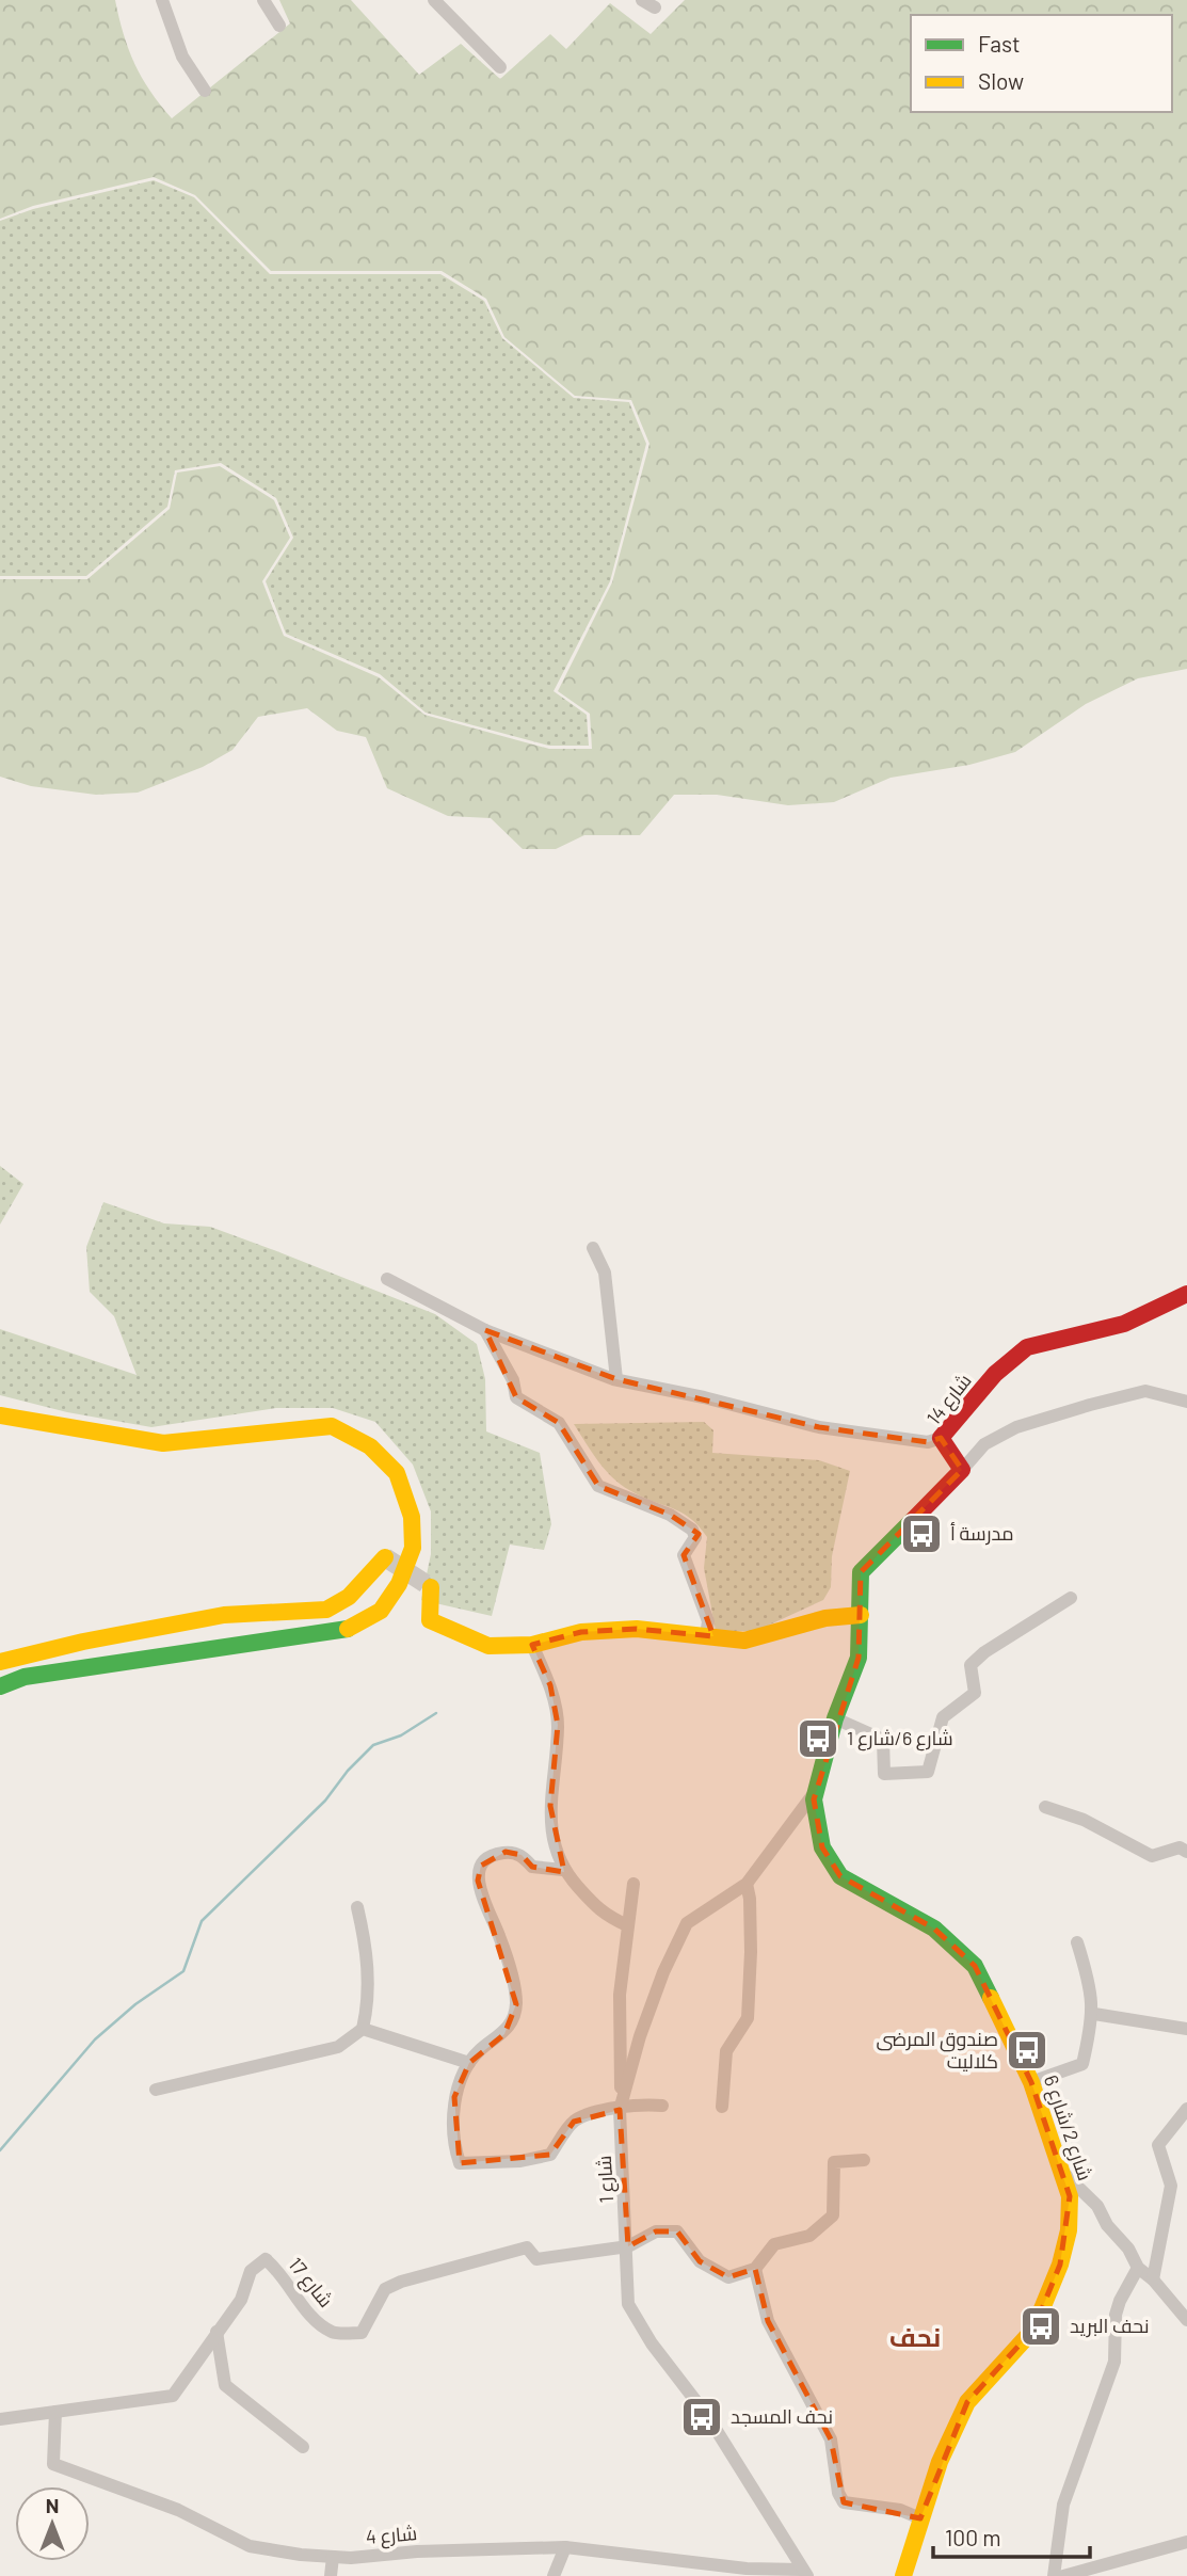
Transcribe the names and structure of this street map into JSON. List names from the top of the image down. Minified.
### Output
{"streets":{"street":["شارع 14","شارع 2/شارع 6","شارع 1","شارع 17","شارع 4"]},"crossings":[["شارع 2/شارع 6","شارع 1"],["شارع 1","شارع 17"],["شارع 1","شارع 4"],["شارع 17","شارع 4"]],"districts":["نحف"],"places":{"bus stop":["مدرسة أ","شارع 6/شارع 1","صندوق المرضى كلاليت","نحف البريد","نحف المسجد"]},"legend":["Fast","Slow"],"scale_bar":"100 m","north":"top"}
